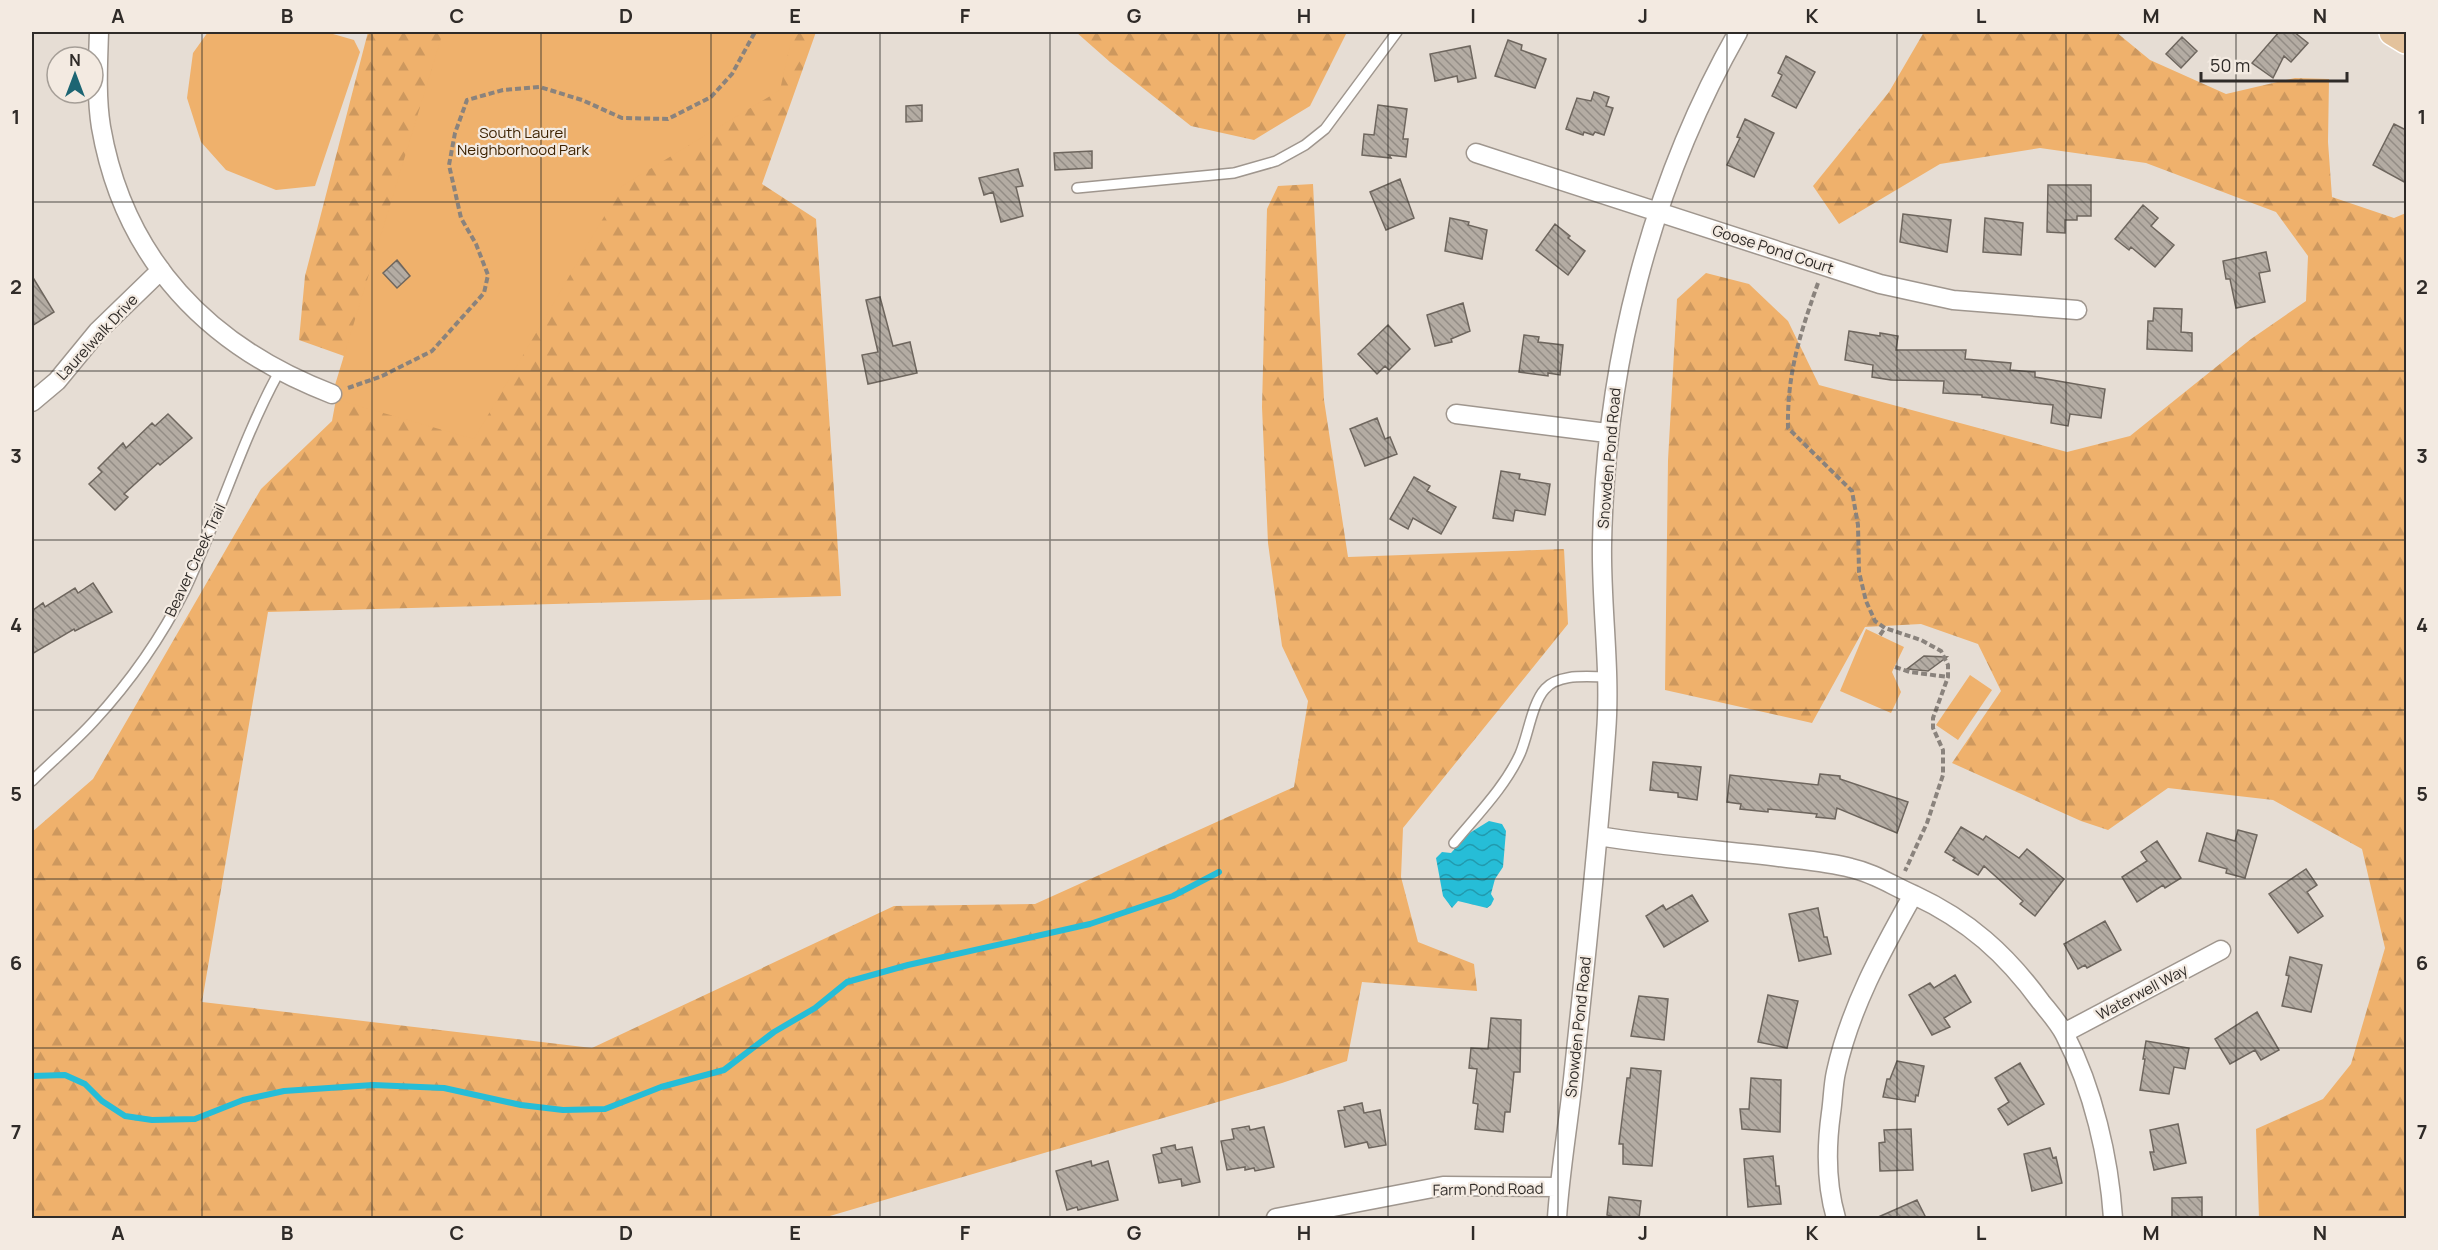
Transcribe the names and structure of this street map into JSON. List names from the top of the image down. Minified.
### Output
{"streets":{"street":["Goose Pond Court","Laurelwalk Drive","Snowden Pond Road","Waterwell Way","Farm Pond Road"],"lane":["Beaver Creek Trail"]},"crossings":[["Goose Pond Court","Snowden Pond Road"],["Snowden Pond Road","Farm Pond Road"]],"parks":["South Laurel Neighborhood Park"],"scale_bar":"50 m","north":"top","grid":{"columns":["A","B","C","D","E","F","G","H","I","J","K","L","M","N"],"rows":["1","2","3","4","5","6","7"]}}
